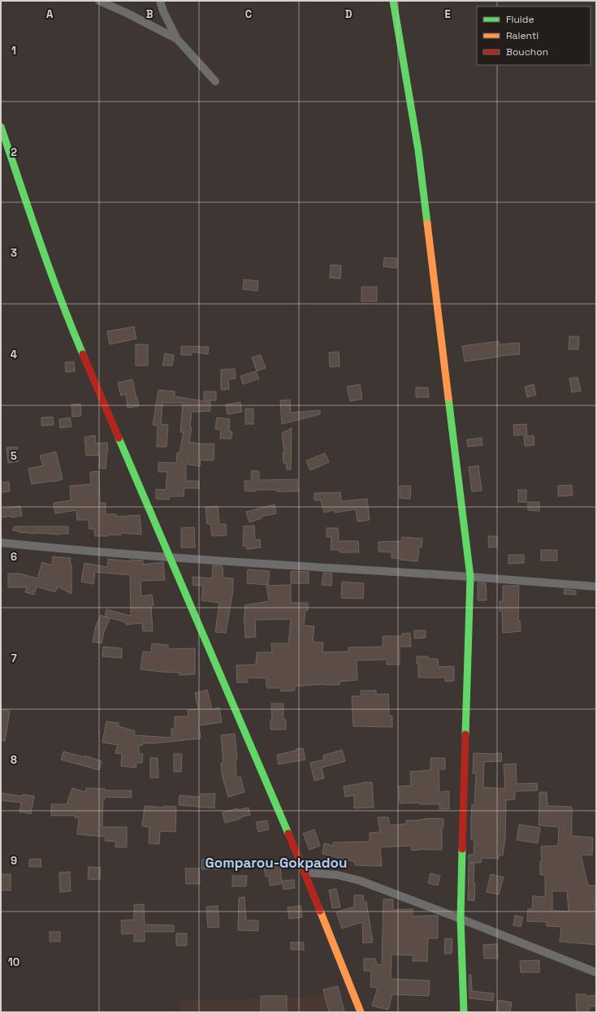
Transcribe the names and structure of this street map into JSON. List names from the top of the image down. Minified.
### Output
{"districts":["Gomparou-Gokpadou"],"legend":["Fluide","Ralenti","Bouchon"],"grid":{"columns":["A","B","C","D","E"],"rows":["1","2","3","4","5","6","7","8","9","10"]}}
